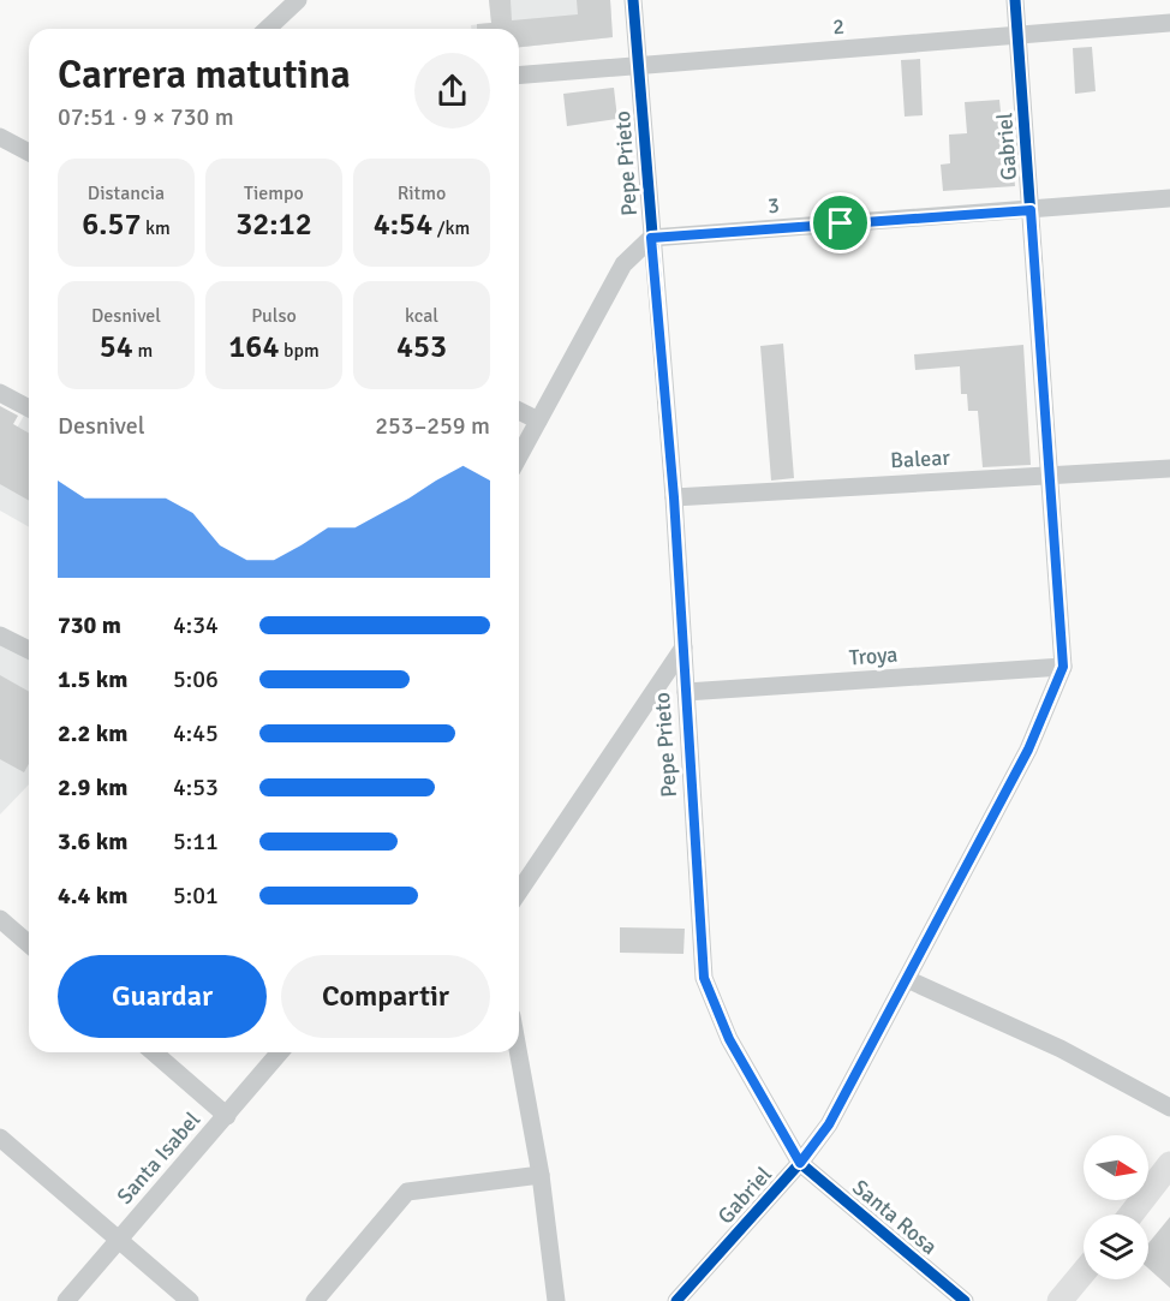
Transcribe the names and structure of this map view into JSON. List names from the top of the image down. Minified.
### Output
{"streets":{"street":["2","Gabriel","Pepe Prieto","3","Balear","Troya","Santa Isabel","Santa Rosa"]},"crossings":[["2","Gabriel"],["2","Pepe Prieto"],["Gabriel","Pepe Prieto"],["Gabriel","3"],["Gabriel","Balear"],["Gabriel","Troya"],["Gabriel","Santa Rosa"],["Pepe Prieto","3"],["Pepe Prieto","Balear"],["Pepe Prieto","Troya"],["Pepe Prieto","Santa Rosa"]],"north":"right","page":{"heading":["Carrera matutina","07:51 · 9 × 730 m"],"stats":[["Distancia","6.57 km"],["Tiempo","32:12"],["Ritmo","4:54 /km"],["Desnivel","54 m"],["Pulso","164 bpm"],["kcal","453"]],"chart":["Desnivel","253–259 m"],"list":[{"name":"730 m","note":"4:34"},{"name":"1.5 km","note":"5:06"},{"name":"2.2 km","note":"4:45"},{"name":"2.9 km","note":"4:53"},{"name":"3.6 km","note":"5:11"},{"name":"4.4 km","note":"5:01"}],"buttons":["Guardar","Compartir"]}}
